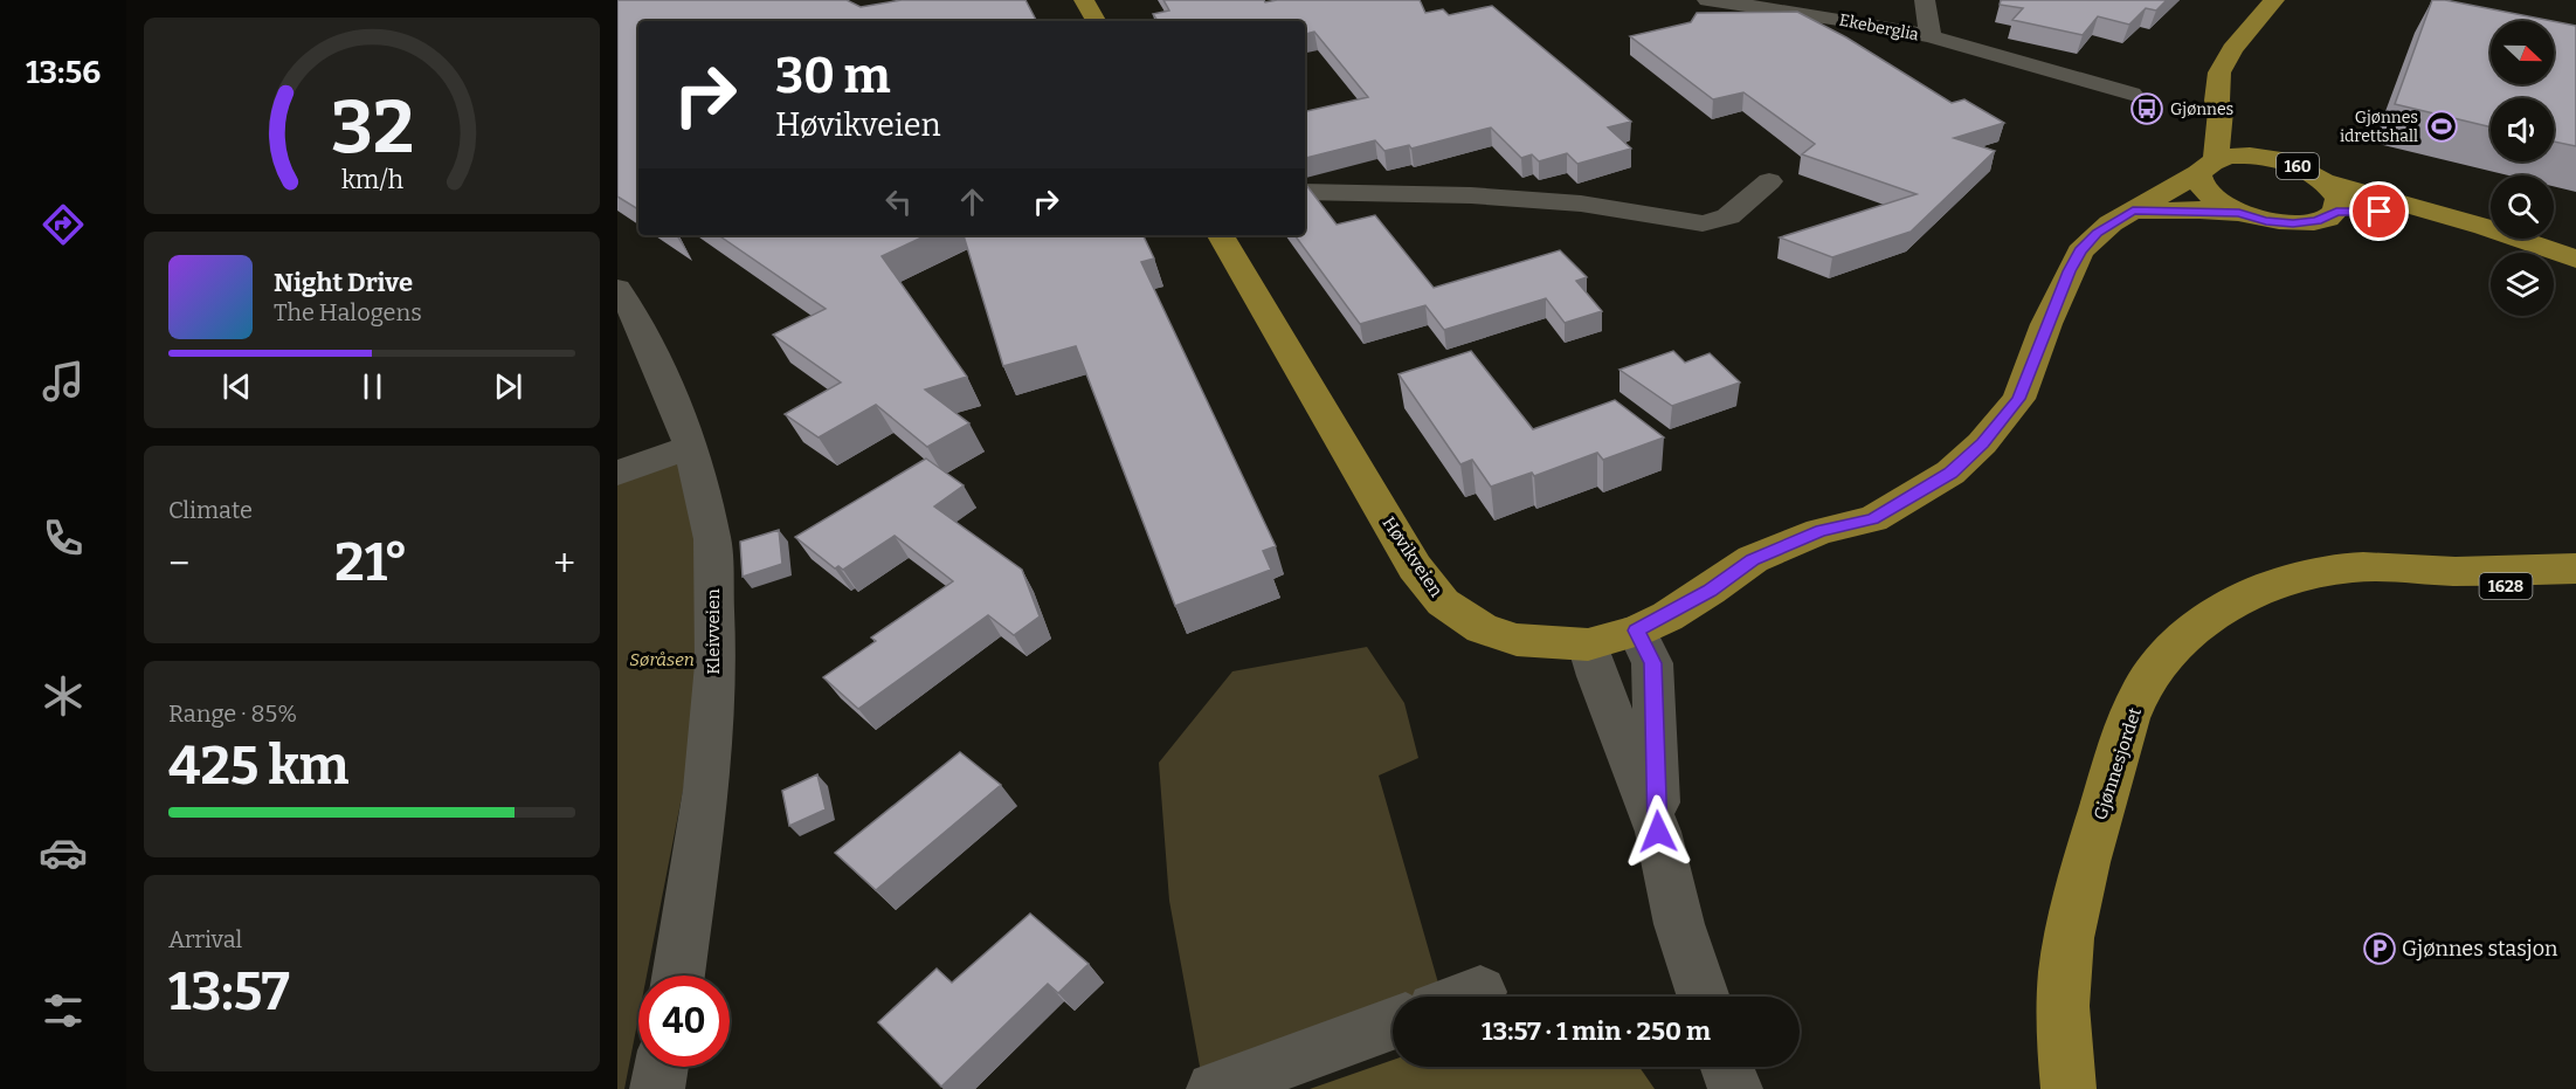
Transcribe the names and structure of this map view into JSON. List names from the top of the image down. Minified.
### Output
{"streets":{"main road":["160","Høvikveien","1628","Gjønnesjordet"],"street":["Ekeberglia","Kleivveien"]},"crossings":[["160","Høvikveien"]],"parks":["Søråsen"],"places":{"bus stop":["Gjønnes"],"sports":["Gjønnes idrettshall"],"parking":["Gjønnes stasjon"]},"north":"right","page":{"tabs":"13:56","turn":["30 m","Høvikveien"],"song":["Night Drive","The Halogens"],"tile":["Climate",["Range · 85%","425 km"],["Arrival","13:57"]],"heat":["−","21°","+"],"limit":"40","trip":"13:57 · 1 min · 250 m","gauge":["32","km/h"]}}
